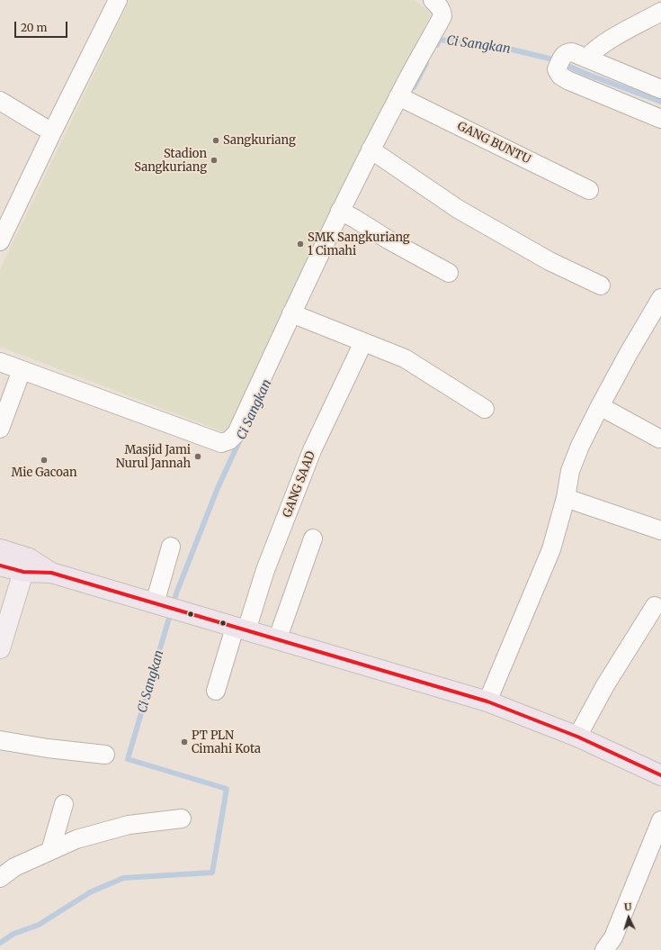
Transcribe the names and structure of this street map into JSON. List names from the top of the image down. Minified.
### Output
{"streets":{"street":["GANG BUNTU","GANG SAAD"]},"water":["Ci Sangkan"],"places":["Sangkuriang","Stadion Sangkuriang","SMK Sangkuriang 1 Cimahi","Masjid Jami Nurul Jannah","Mie Gacoan","PT PLN Cimahi Kota"],"scale_bar":"20 m","north":"top"}
